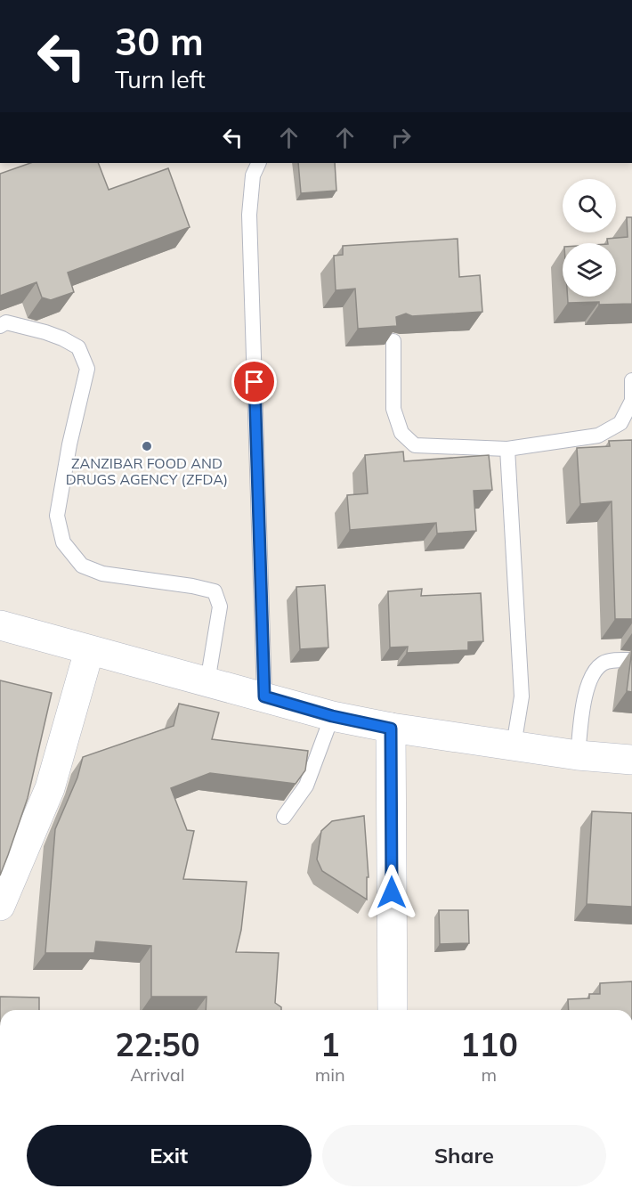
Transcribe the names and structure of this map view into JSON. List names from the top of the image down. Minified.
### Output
{"places":["ZANZIBAR FOOD AND DRUGS AGENCY (ZFDA)"],"page":{"turn":["30 m","Turn left"],"eta":["22:50","Arrival","1","min","110","m"],"buttons":["Exit","Share"]}}
